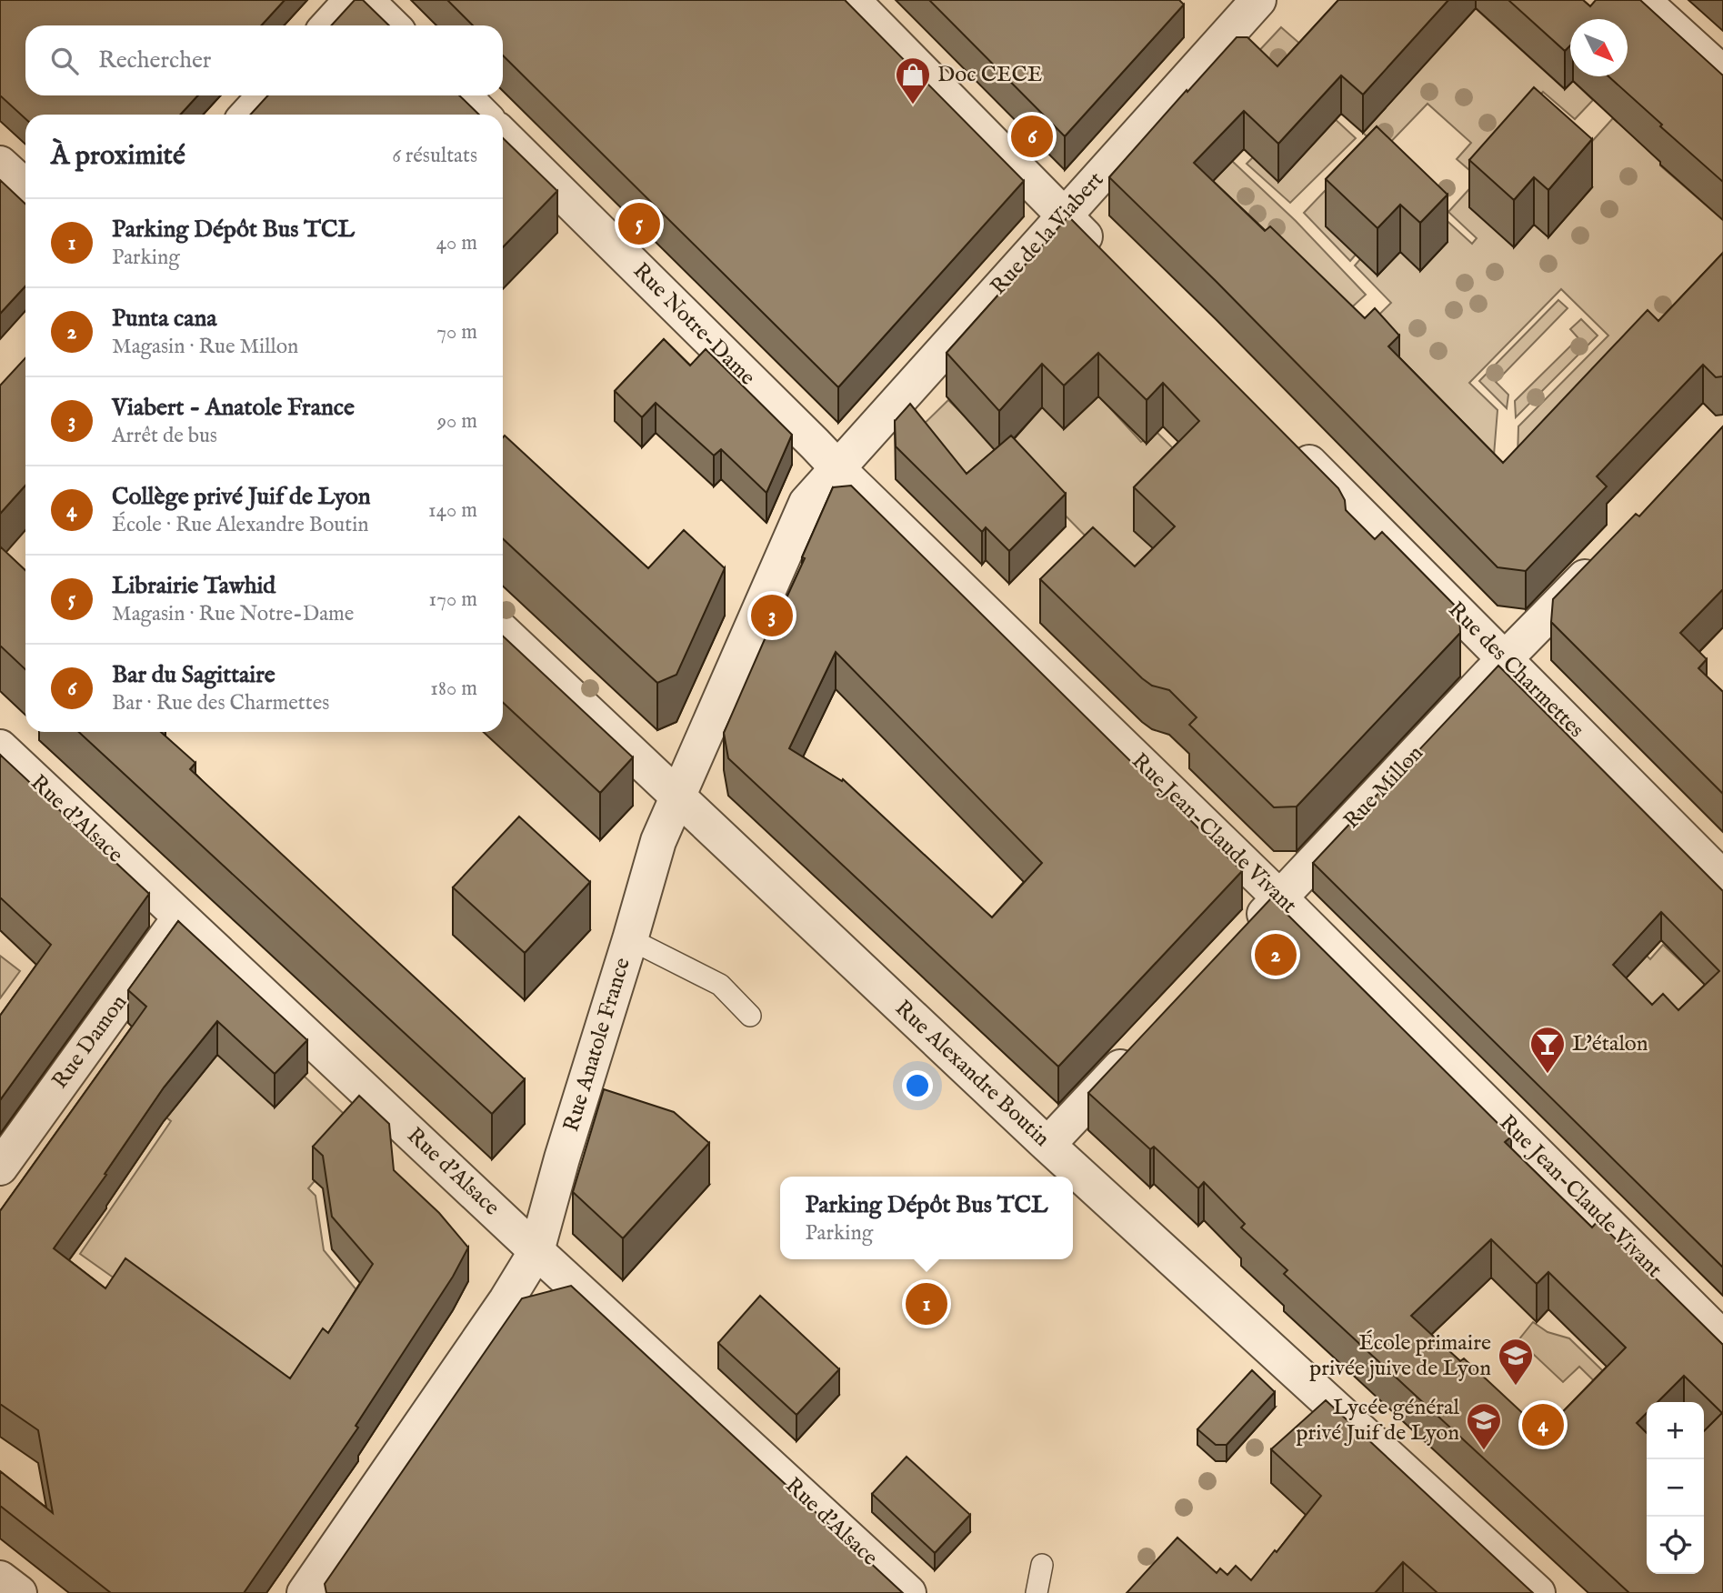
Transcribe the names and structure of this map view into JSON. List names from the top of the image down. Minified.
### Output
{"streets":{"street":["Rue de la Viabert","Rue Notre-Dame","Rue des Charmettes","Rue Millon","Rue d'Alsace","Rue Jean-Claude Vivant","Rue Damon","Rue Anatole France","Rue Alexandre Boutin"]},"crossings":[["Rue de la Viabert","Rue Notre-Dame"],["Rue de la Viabert","Rue Jean-Claude Vivant"],["Rue de la Viabert","Rue Anatole France"],["Rue Notre-Dame","Rue Jean-Claude Vivant"],["Rue Notre-Dame","Rue Anatole France"],["Rue des Charmettes","Rue Millon"],["Rue Millon","Rue Jean-Claude Vivant"],["Rue d'Alsace","Rue Damon"],["Rue d'Alsace","Rue Anatole France"],["Rue Jean-Claude Vivant","Rue Anatole France"],["Rue Anatole France","Rue Alexandre Boutin"]],"places":{"shop":["Doc CECE"],"bar":["L'étalon"],"school or university":["École primaire privée juive de Lyon","Lycée général privé Juif de Lyon"]},"north":"bottom right","page":{"search":"Rechercher","pins":["6","5","3","2","1","4"],"heading":["À proximité","6 résultats"],"list":[{"mark":"1","name":"Parking Dépôt Bus TCL","note":"Parking","value":"40 m"},{"mark":"2","name":"Punta cana","note":"Magasin · Rue Millon","value":"70 m"},{"mark":"3","name":"Viabert - Anatole France","note":"Arrêt de bus","value":"90 m"},{"mark":"4","name":"Collège privé Juif de Lyon","note":"École · Rue Alexandre Boutin","value":"140 m"},{"mark":"5","name":"Librairie Tawhid","note":"Magasin · Rue Notre-Dame","value":"170 m"},{"mark":"6","name":"Bar du Sagittaire","note":"Bar · Rue des Charmettes","value":"180 m"}],"popup":["Parking Dépôt Bus TCL","Parking"],"map_buttons":["+","−"]}}
